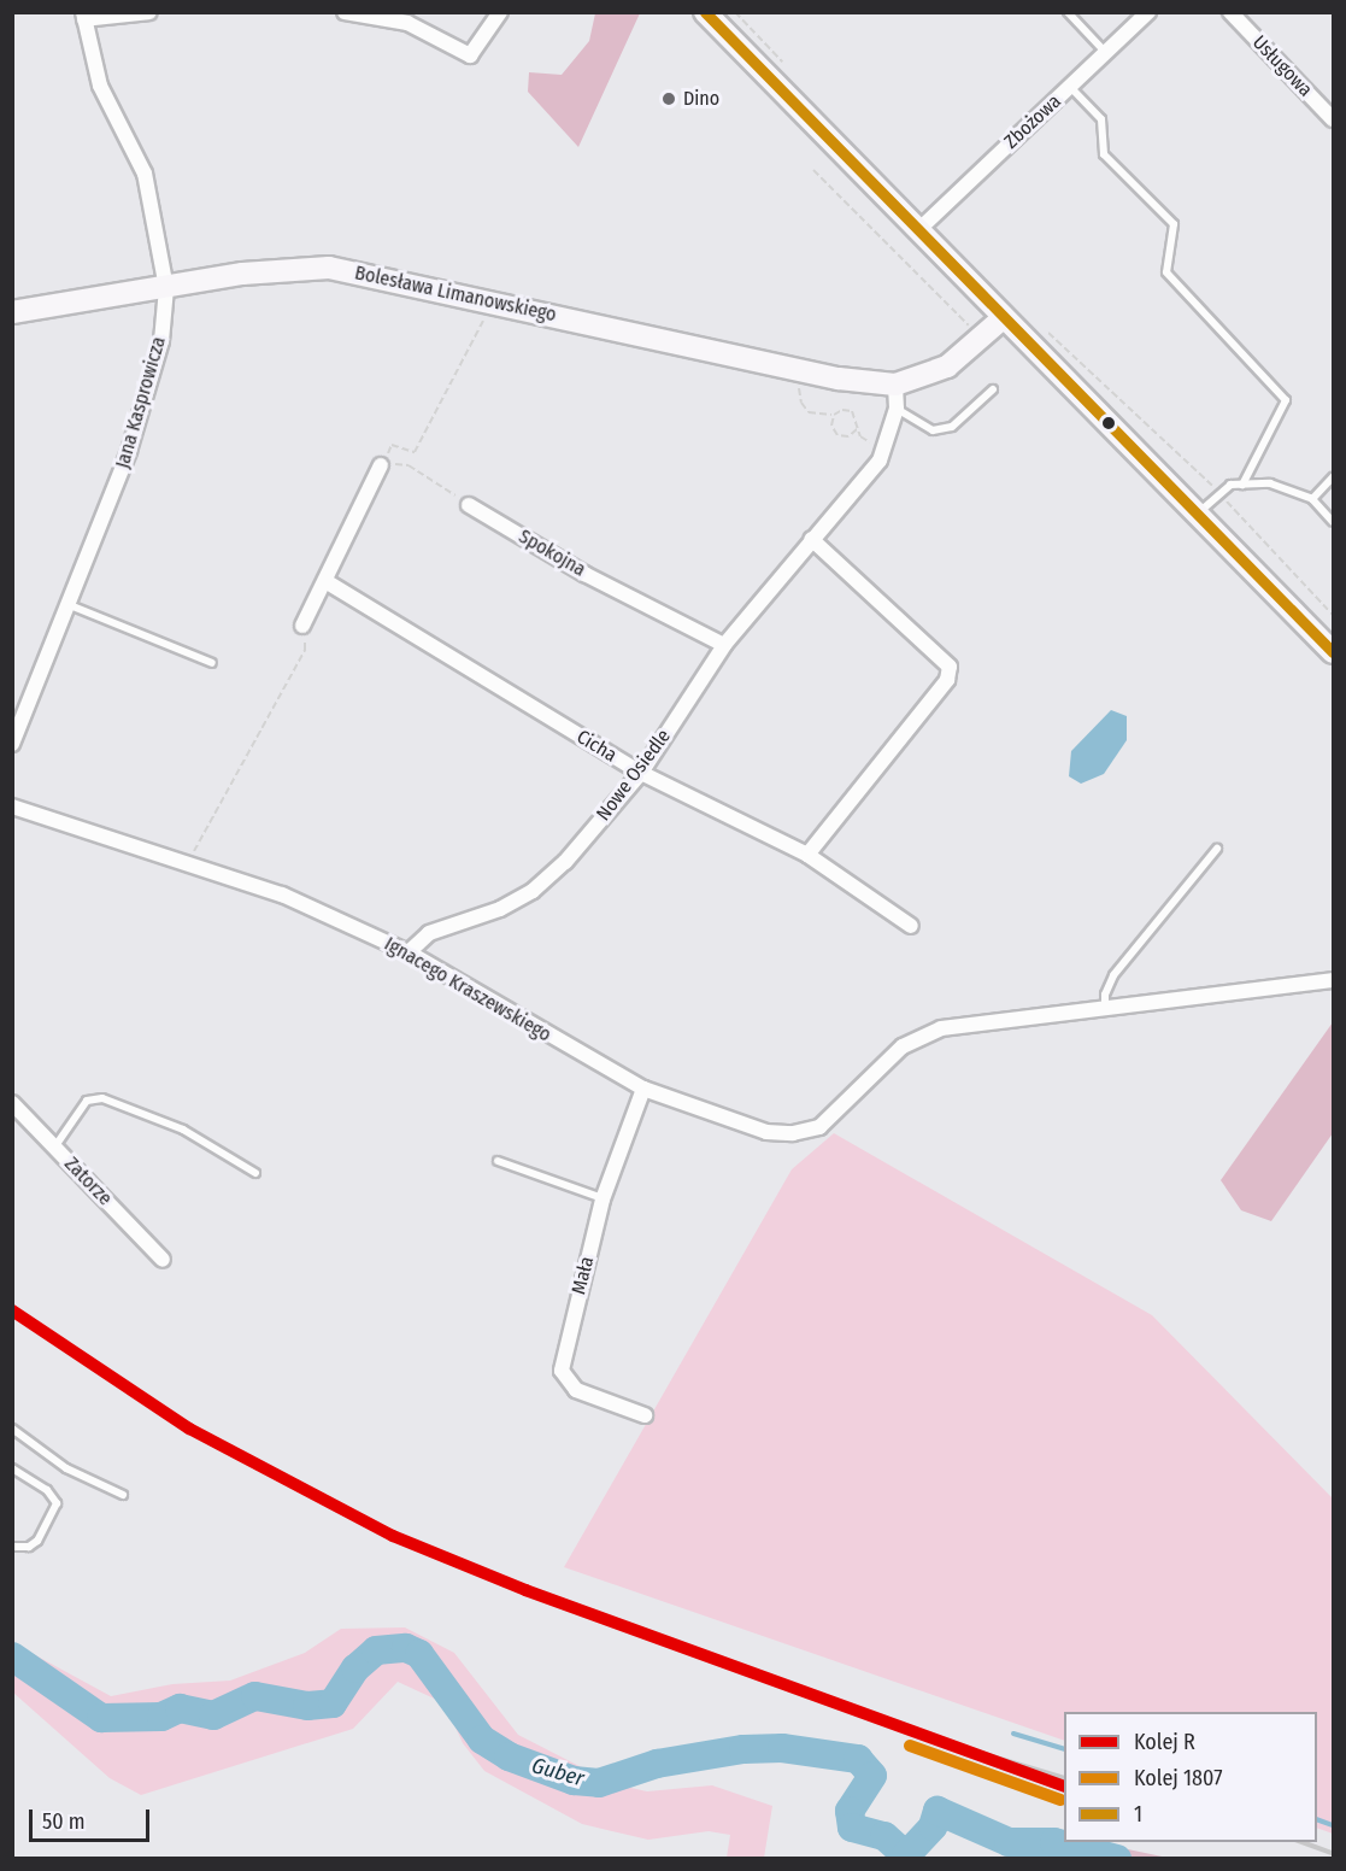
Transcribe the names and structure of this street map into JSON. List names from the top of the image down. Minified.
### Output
{"streets":{"street":["Usługowa","Zbożowa","Bolesława Limanowskiego","Jana Kasprowicza","Spokojna","Cicha","Nowe Osiedle","Ignacego Kraszewskiego","Zatorze","Mała"]},"crossings":[["Bolesława Limanowskiego","Jana Kasprowicza"],["Bolesława Limanowskiego","Nowe Osiedle"],["Spokojna","Nowe Osiedle"],["Cicha","Nowe Osiedle"],["Nowe Osiedle","Ignacego Kraszewskiego"],["Ignacego Kraszewskiego","Mała"]],"water":["Guber"],"places":["Dino"],"lines":["transit line 1","rail line R","rail line 1807"],"legend":["Kolej R","Kolej 1807","1"],"scale_bar":"50 m"}
